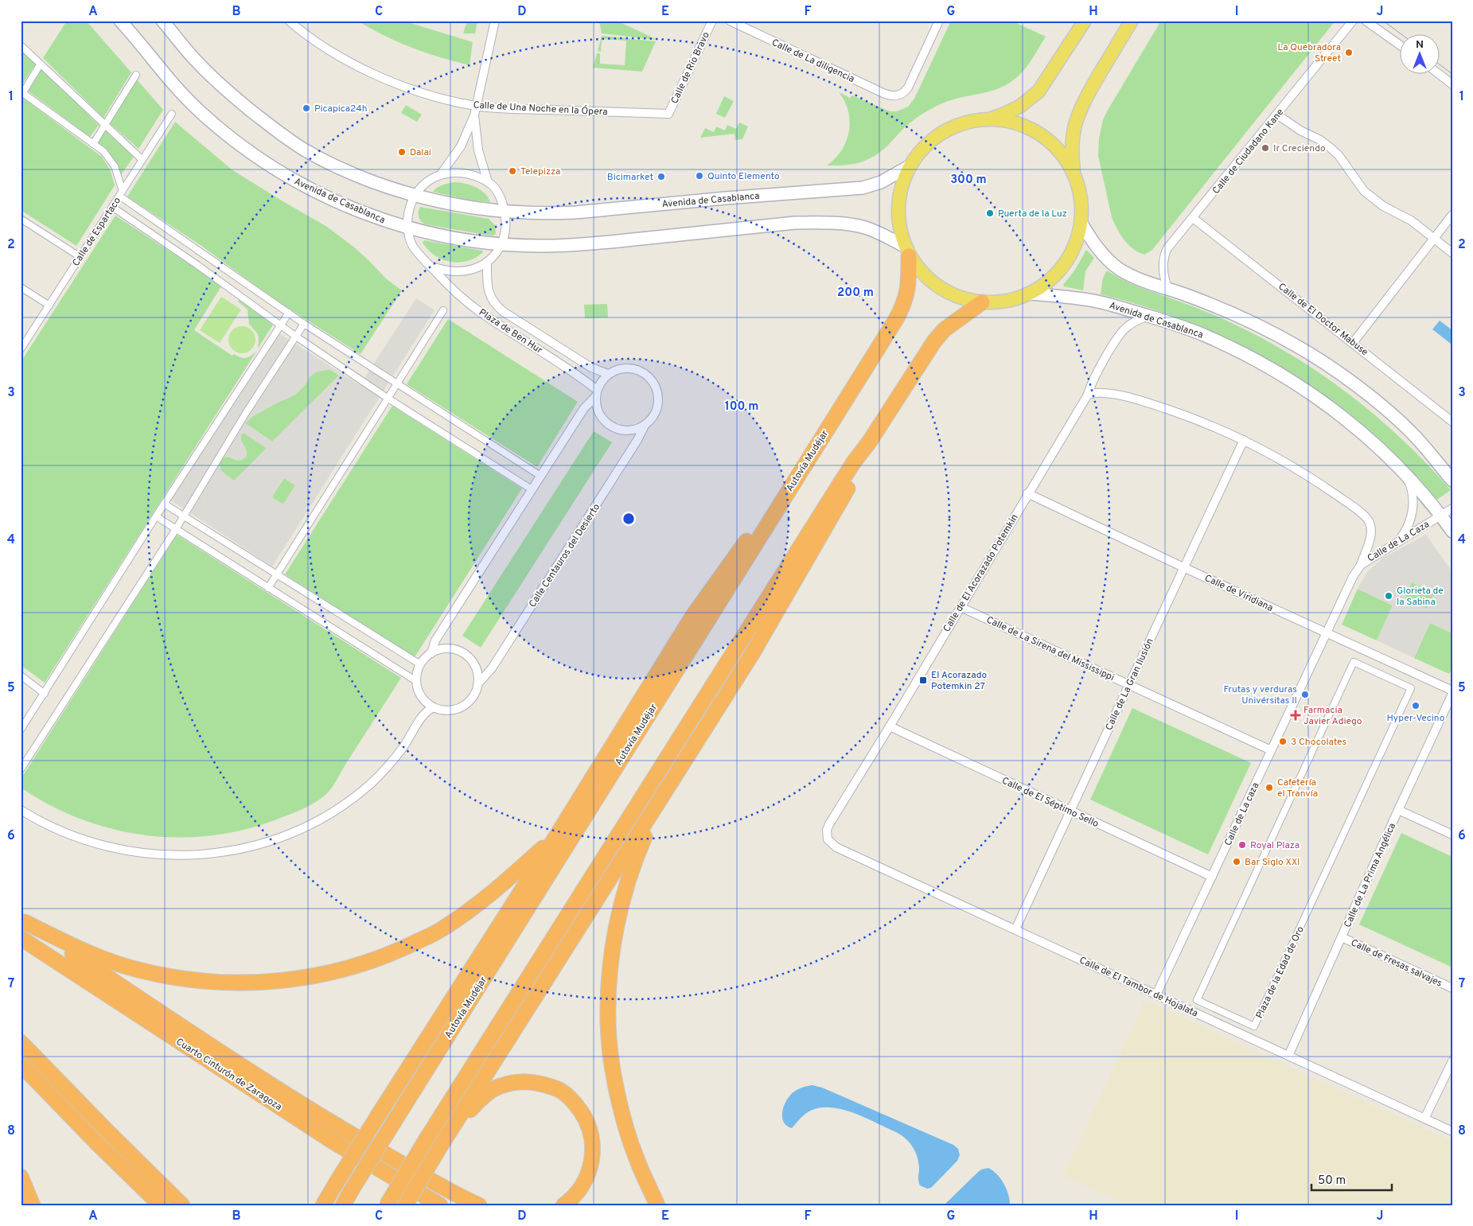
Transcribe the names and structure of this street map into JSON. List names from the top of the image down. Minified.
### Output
{"streets":{"highway":["Autovía Mudéjar","Cuarto Cinturón de Zaragoza"],"main road":["Avenida de Casablanca"],"street":["Calle de La diligencia","Calle de Río Bravo","Calle de Una Noche en la Ópera","Calle de Ciudadano Kane","Calle de Espartaco","Calle de El Doctor Mabuse","Plaza de Ben Hur","Calle de La Caza","Calle Centauros del Desierto","Calle de El Acorazado Potemkin","Calle de Viridiana","Calle de La Sirena del Mississippi","Calle de La Gran Ilusión","Calle de El Séptimo Sello","Calle de La caza","Calle de La Prima Angélica","Calle de Fresas salvajes","Plaza de la Edad de Oro","Calle de El Tambor de Hojalata"]},"crossings":[["Calle de Río Bravo","Calle de Una Noche en la Ópera"],["Calle de Ciudadano Kane","Calle de El Doctor Mabuse"],["Avenida de Casablanca","Autovía Mudéjar"],["Avenida de Casablanca","Calle de La Caza"],["Avenida de Casablanca","Calle de El Acorazado Potemkin"],["Avenida de Casablanca","Calle de La caza"],["Plaza de Ben Hur","Calle Centauros del Desierto"],["Calle de La Caza","Calle de Viridiana"],["Calle de La Caza","Calle de La caza"],["Calle de El Acorazado Potemkin","Calle de Viridiana"],["Calle de El Acorazado Potemkin","Calle de La Sirena del Mississippi"],["Calle de El Acorazado Potemkin","Calle de El Séptimo Sello"],["Calle de El Acorazado Potemkin","Calle de El Tambor de Hojalata"],["Calle de Viridiana","Calle de La Gran Ilusión"],["Calle de Viridiana","Calle de La caza"],["Calle de La Sirena del Mississippi","Calle de La Gran Ilusión"],["Calle de La Sirena del Mississippi","Calle de La caza"],["Calle de La Gran Ilusión","Calle de El Séptimo Sello"],["Calle de La Gran Ilusión","Calle de El Tambor de Hojalata"],["Calle de El Séptimo Sello","Calle de La caza"],["Calle de La caza","Calle de El Tambor de Hojalata"],["Calle de La Prima Angélica","Calle de Fresas salvajes"],["Calle de La Prima Angélica","Calle de El Tambor de Hojalata"]],"places":{"other":["La Quebradora Street","Picapica24h","Ir Creciendo","Dalai","Telepizza","Quinto Elemento","Bicimarket","Puerta de la Luz","Glorieta de la Sabina","Frutas y verduras Univérsitas II","Hyper-Vecino","3 Chocolates","Cafetería el Tranvía","Royal Plaza","Bar Siglo XXI"],"transit":["El Acorazado Potemkin 27"],"health":["Farmacia Javier Adiego"]},"scale_bar":"50 m","north":"top","grid":{"columns":["A","B","C","D","E","F","G","H","I","J"],"rows":["1","2","3","4","5","6","7","8"]},"rings":["300 m","200 m","100 m"]}
